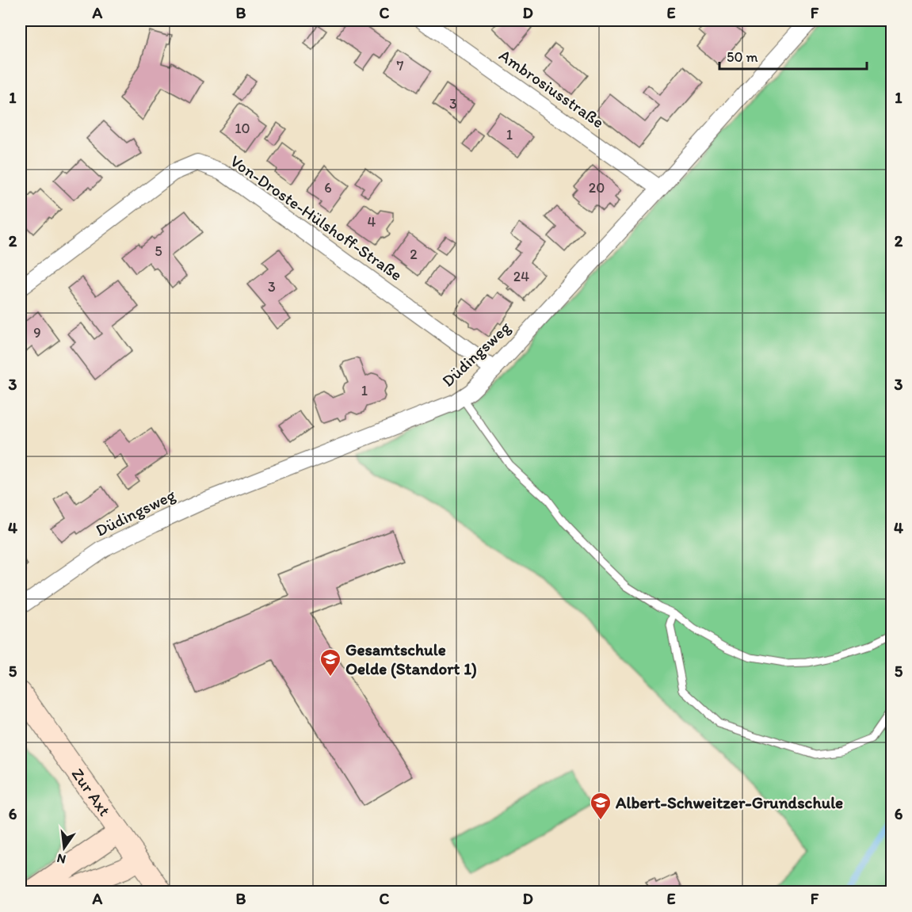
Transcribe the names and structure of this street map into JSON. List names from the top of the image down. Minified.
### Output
{"streets":{"street":["Ambrosiusstraße","Von-Droste-Hülshoff-Straße","Düdingsweg","Zur Axt"]},"crossings":[["Ambrosiusstraße","Düdingsweg"],["Von-Droste-Hülshoff-Straße","Düdingsweg"]],"places":{"school or university":["Gesamtschule Oelde (Standort 1)","Albert-Schweitzer-Grundschule"]},"house_numbers":["7","3","10","1","6","20","4","5","2","24","3","9","1"],"scale_bar":"50 m","north":"bottom","grid":{"columns":["A","B","C","D","E","F"],"rows":["1","2","3","4","5","6"]}}
